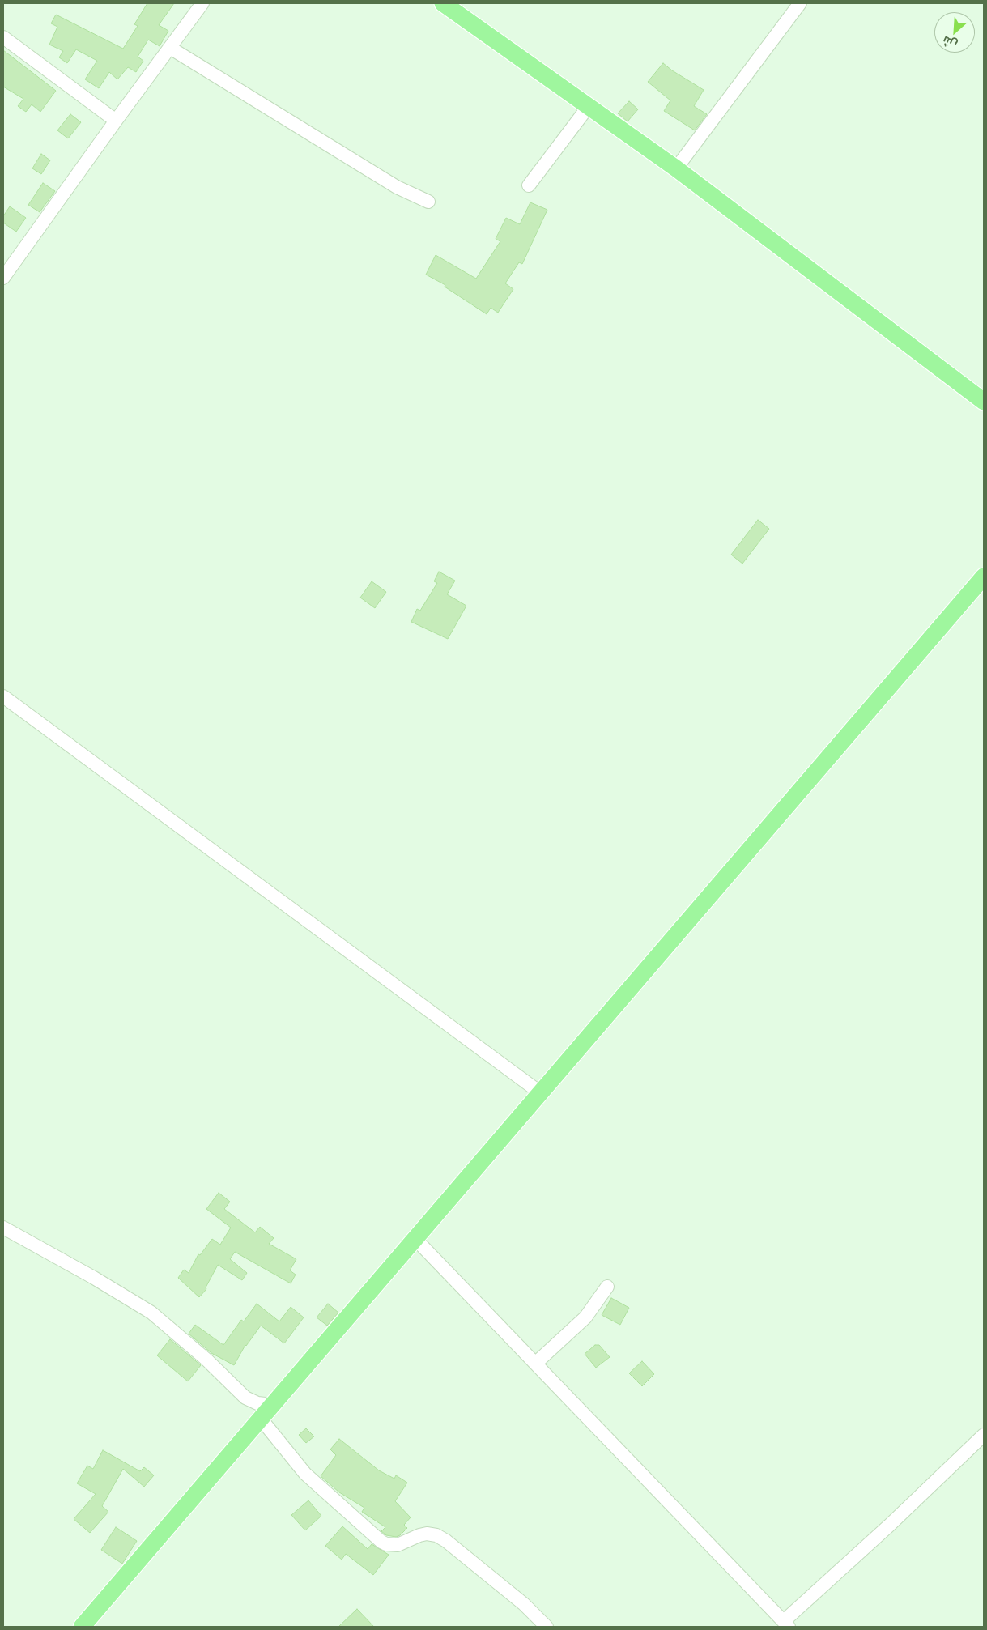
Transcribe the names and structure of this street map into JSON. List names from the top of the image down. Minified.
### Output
{"north":"bottom left"}
